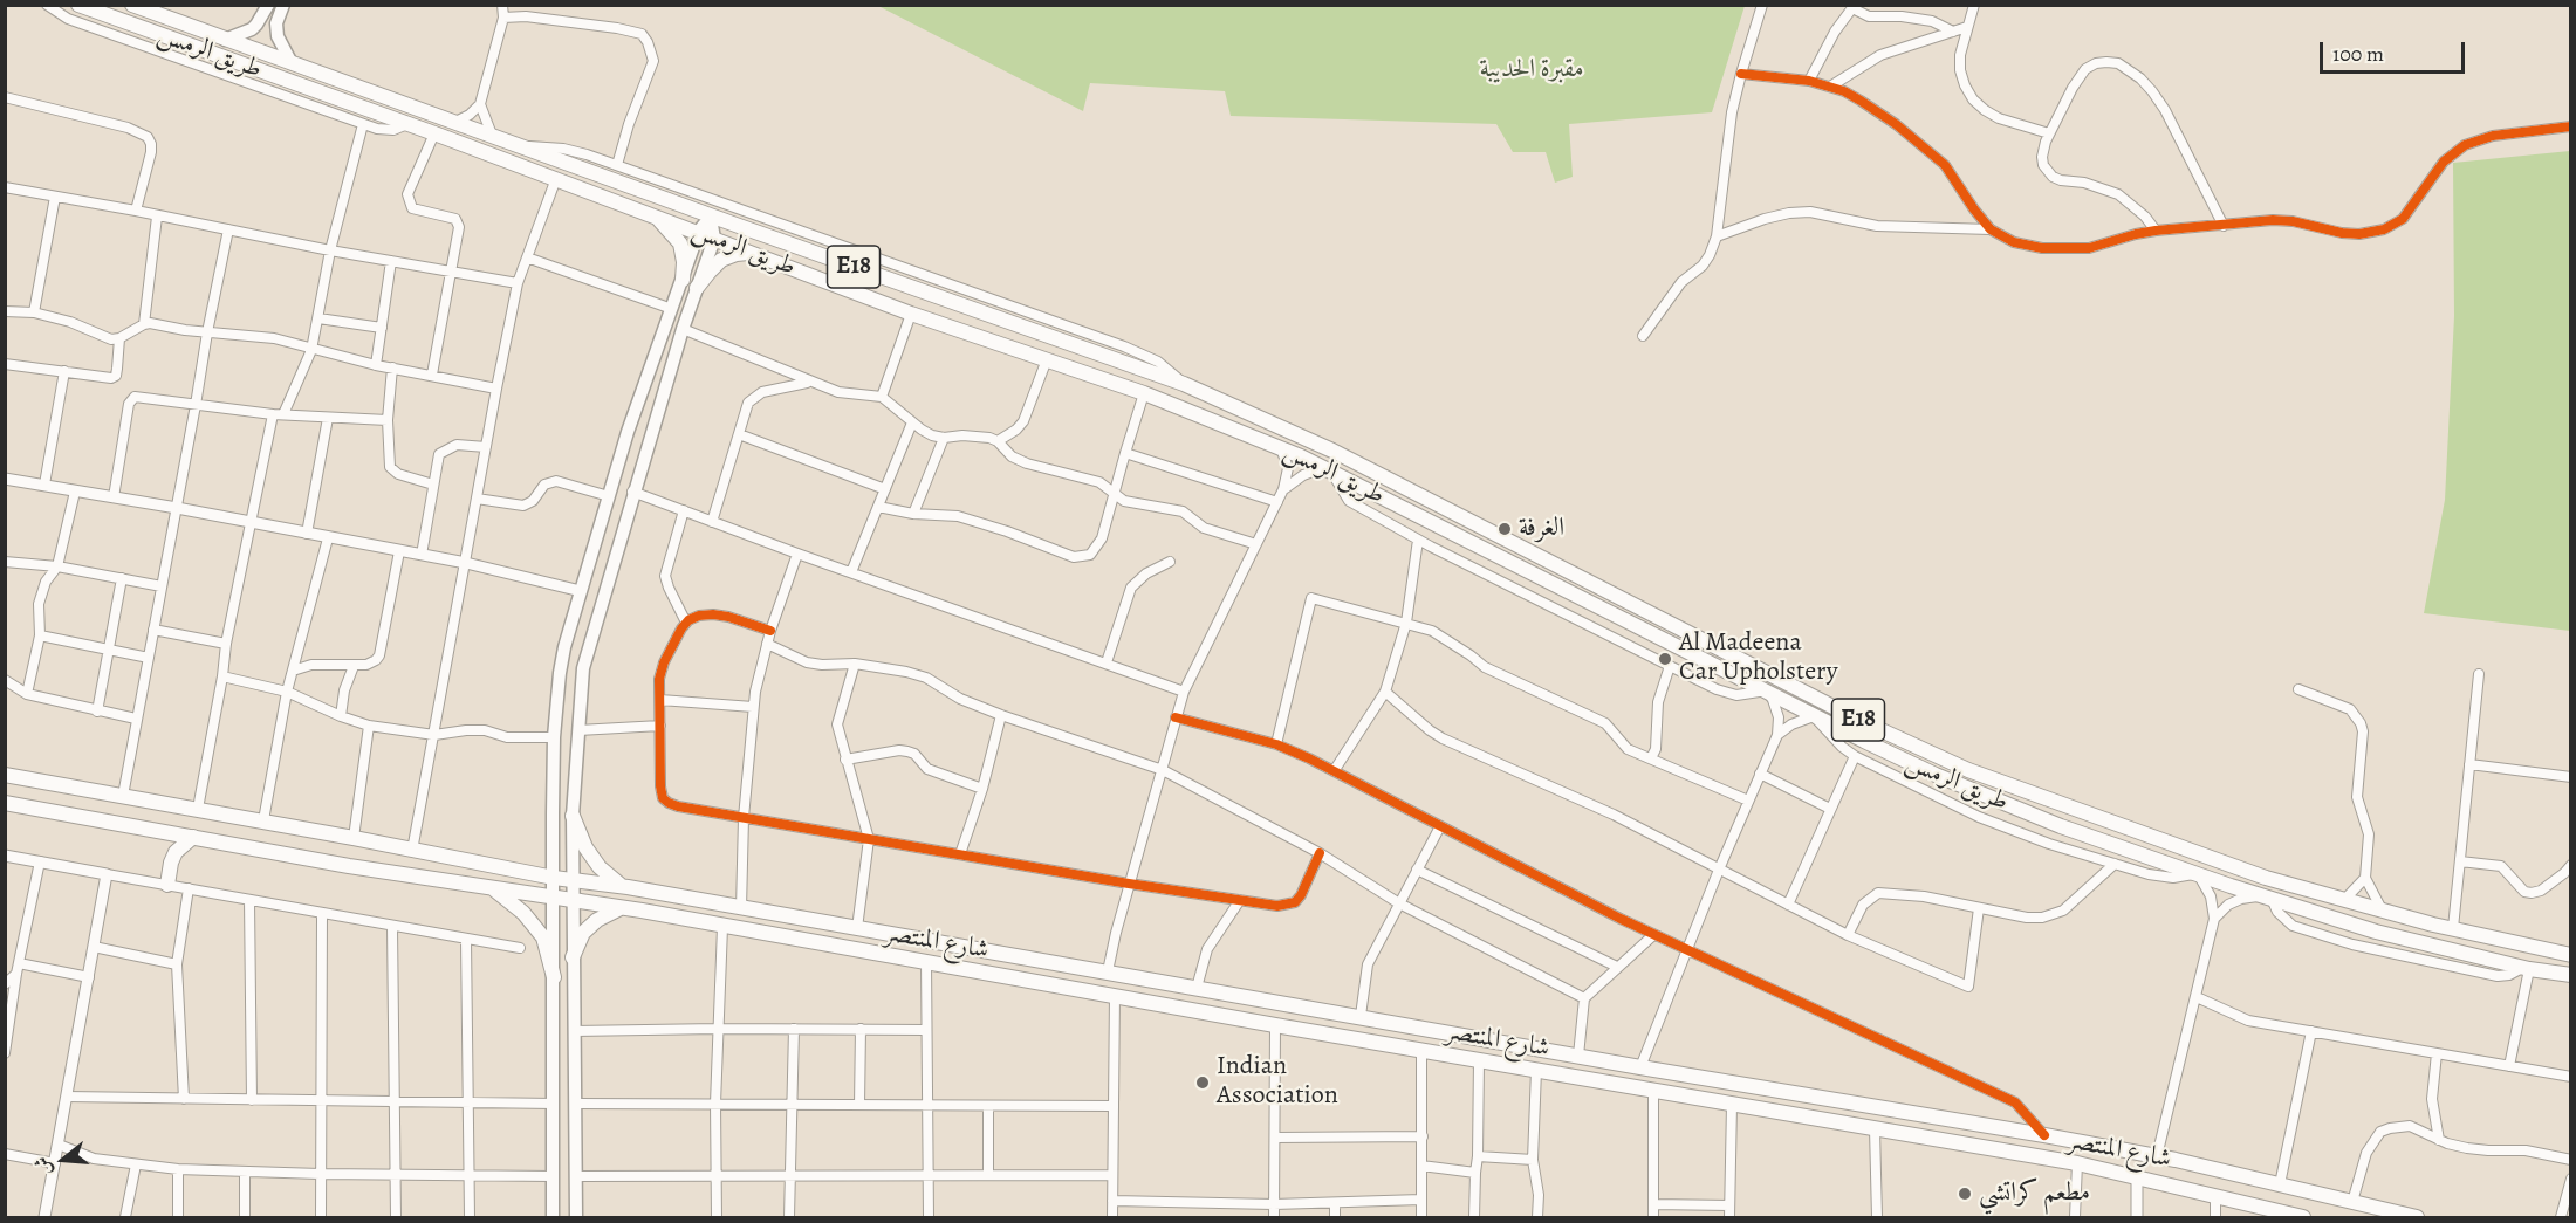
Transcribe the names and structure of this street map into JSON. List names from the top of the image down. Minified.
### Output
{"streets":{"main road":["طريق الرمس","E18","شارع المنتصر"]},"parks":["مقبرة الحديبة"],"places":["الغرفة","Al Madeena Car Upholstery","Indian Association","مطعم كراتشي"],"scale_bar":"100 m","north":"left"}
